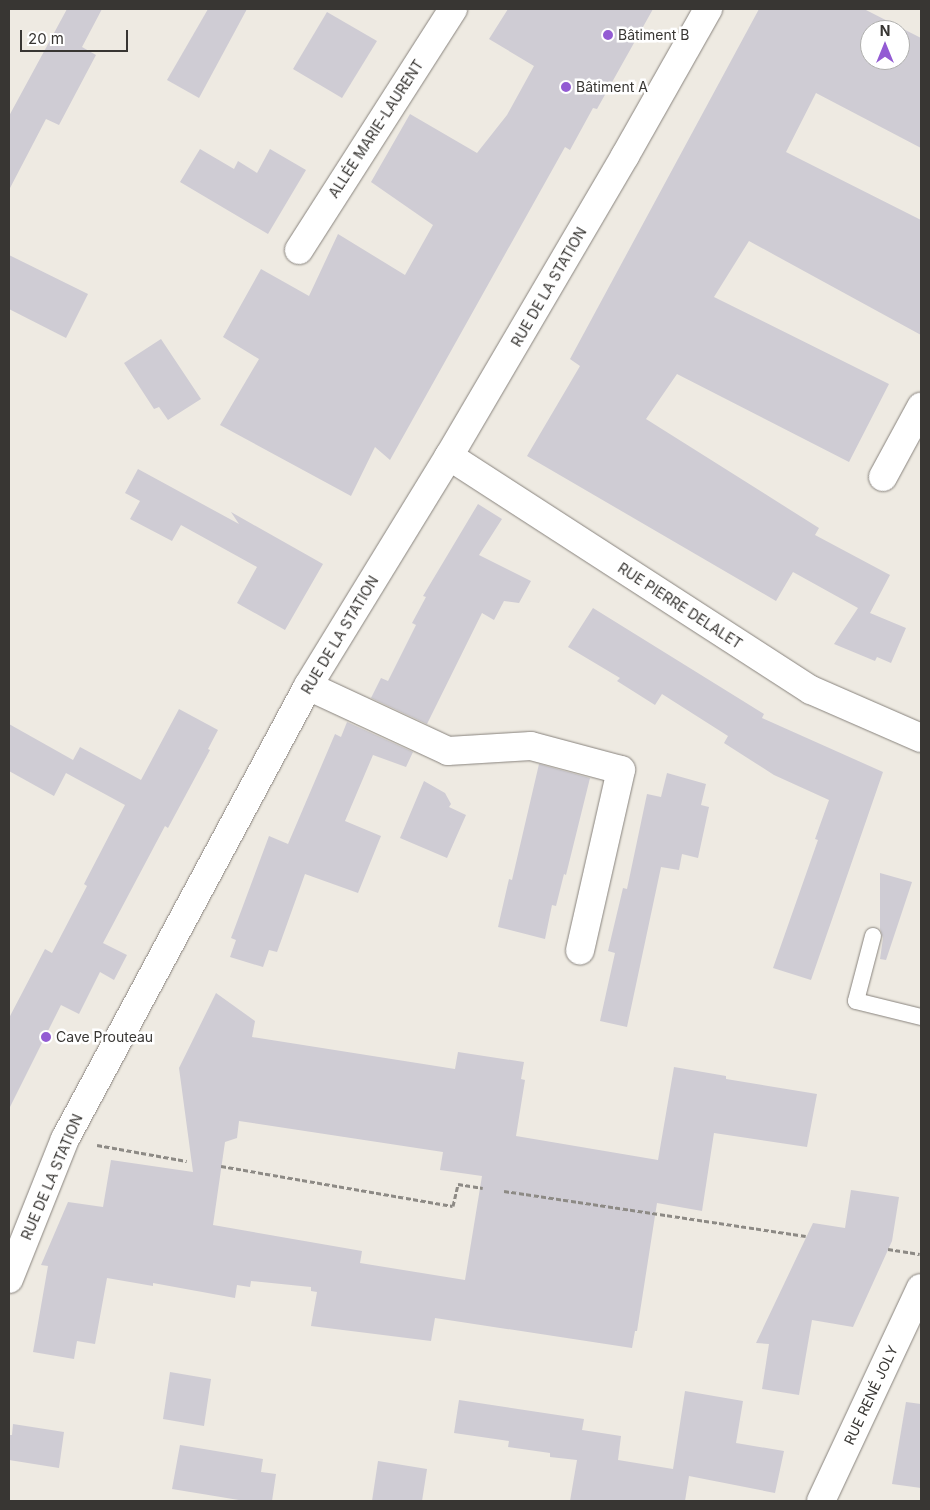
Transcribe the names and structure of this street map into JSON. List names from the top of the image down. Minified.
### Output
{"streets":{"street":["ALLÉE MARIE-LAURENT","RUE DE LA STATION","RUE PIERRE DELALET","RUE RENÉ JOLY"]},"crossings":[["RUE DE LA STATION","RUE PIERRE DELALET"]],"places":["Bâtiment B","Bâtiment A","Cave Prouteau"],"scale_bar":"20 m","north":"top"}
